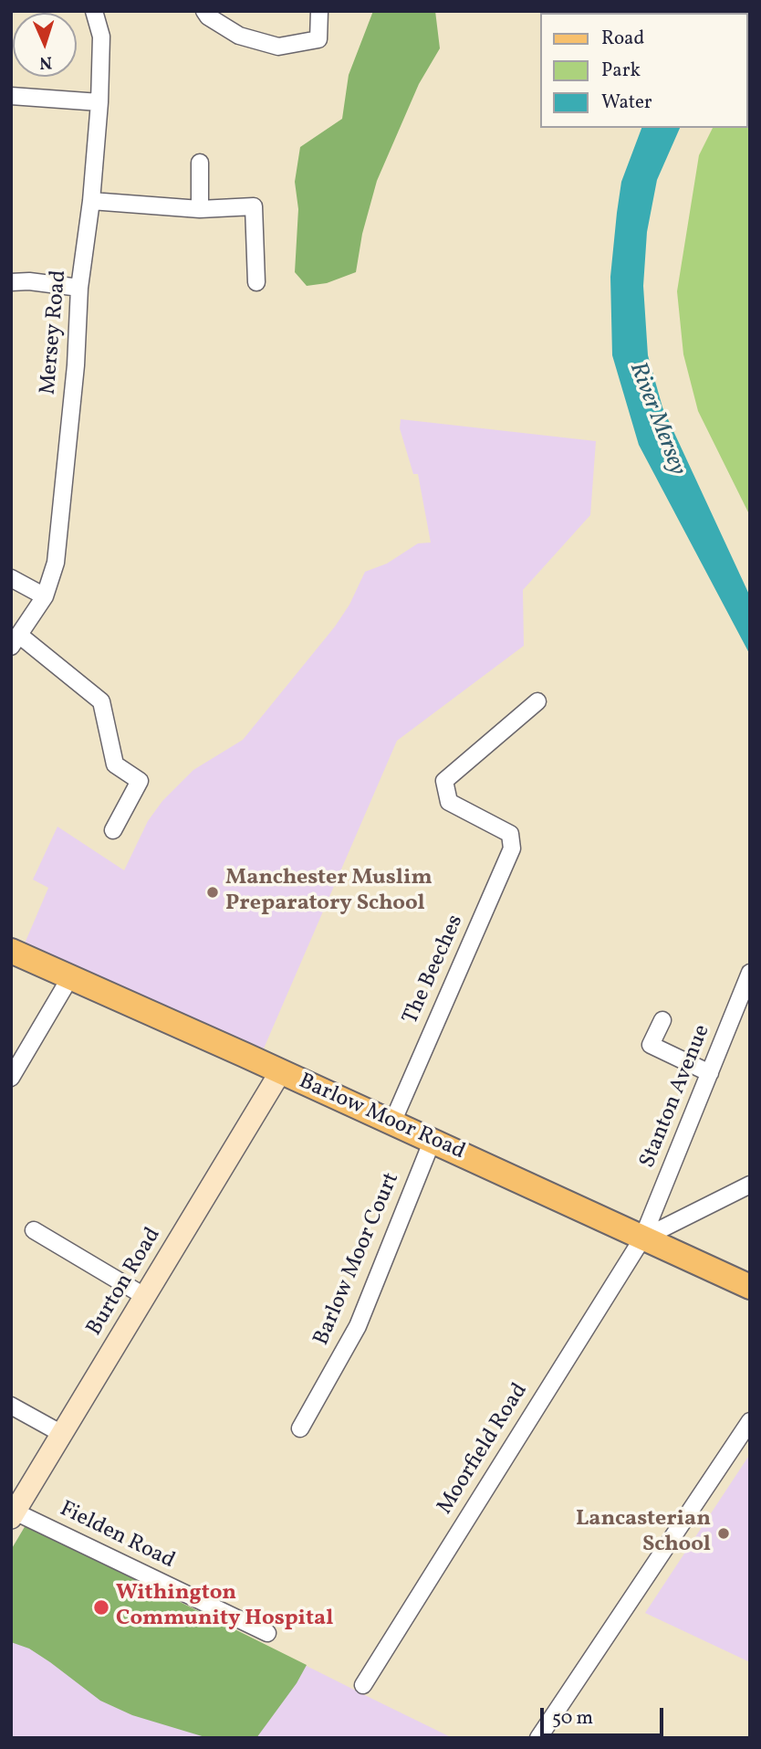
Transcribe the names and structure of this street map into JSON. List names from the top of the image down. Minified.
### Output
{"streets":{"main road":["Barlow Moor Road"],"street":["Mersey Road","The Beeches","Stanton Avenue","Barlow Moor Court","Burton Road","Moorfield Road","Fielden Road"]},"crossings":[["The Beeches","Barlow Moor Road"],["Stanton Avenue","Barlow Moor Road"],["Stanton Avenue","Moorfield Road"],["Barlow Moor Road","Barlow Moor Court"],["Barlow Moor Road","Burton Road"],["Barlow Moor Road","Moorfield Road"],["Burton Road","Fielden Road"]],"water":["River Mersey"],"places":["Manchester Muslim Preparatory School","Lancasterian School","Withington Community Hospital"],"legend":["Road","Park","Water"],"scale_bar":"50 m","north":"bottom"}
